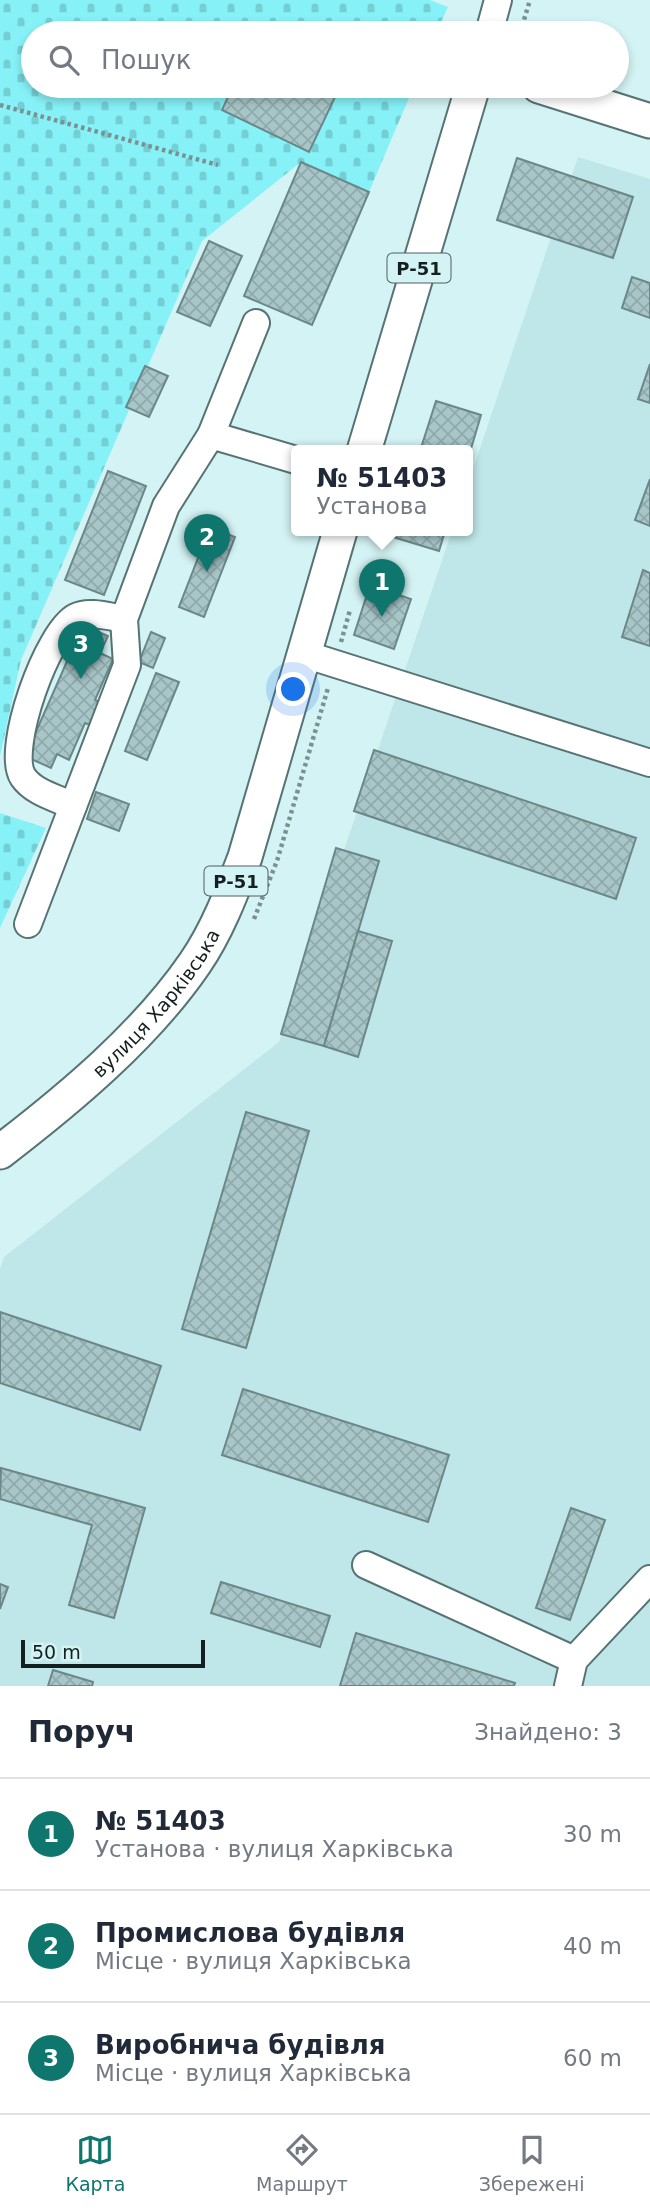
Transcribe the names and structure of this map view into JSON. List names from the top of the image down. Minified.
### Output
{"streets":{"main road":["Р-51","вулиця Харківська"]},"scale_bar":"50 m","page":{"search":"Пошук","popup":["№ 51403","Установа"],"pins":["2","1","3"],"scale":"50 m","heading":["Поруч","Знайдено: 3"],"list":[{"mark":"1","name":"№ 51403","note":"Установа · вулиця Харківська","value":"30 m"},{"mark":"2","name":"Промислова будівля","note":"Місце · вулиця Харківська","value":"40 m"},{"mark":"3","name":"Виробнича будівля","note":"Місце · вулиця Харківська","value":"60 m"}],"nav":["Карта","Маршрут","Збережені"]}}
